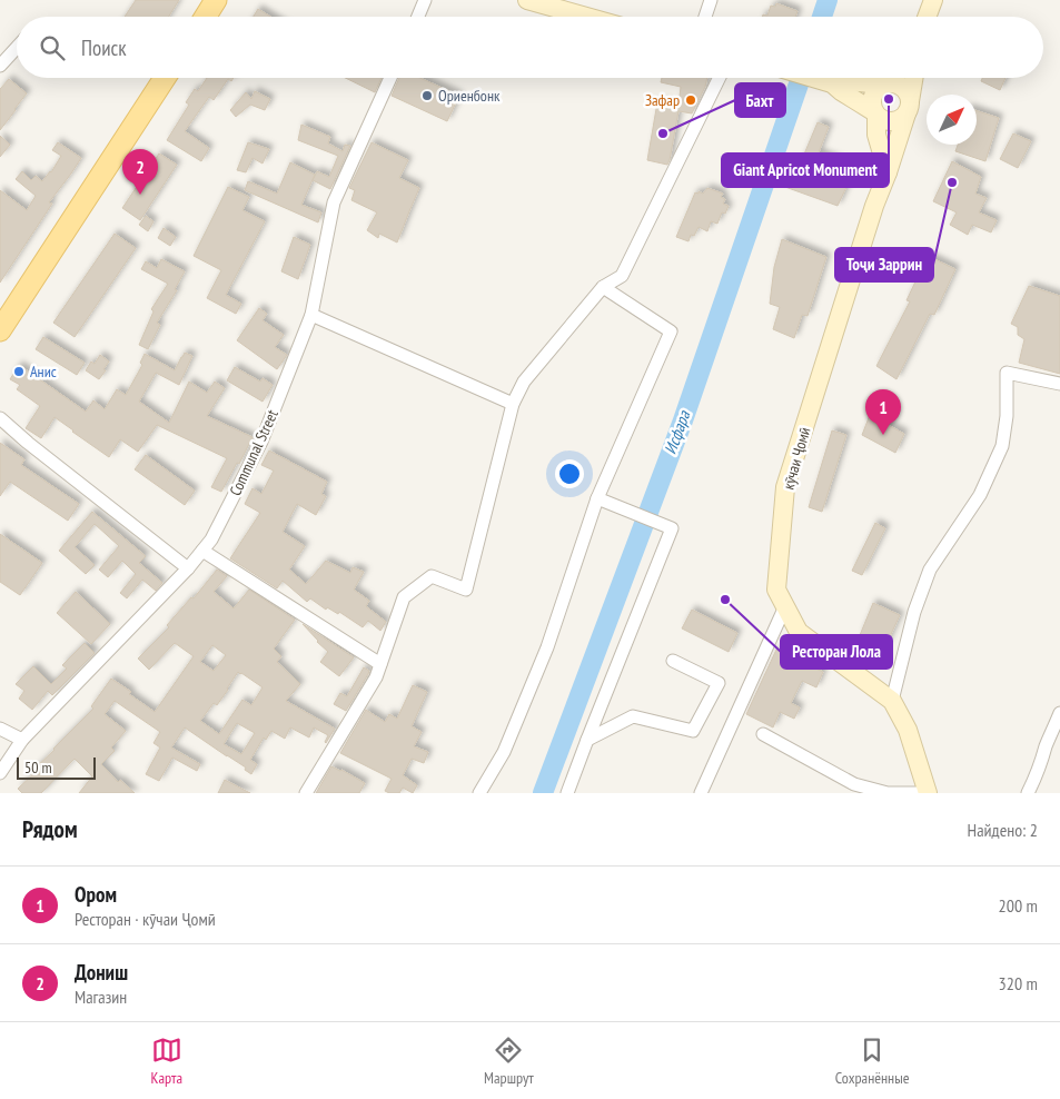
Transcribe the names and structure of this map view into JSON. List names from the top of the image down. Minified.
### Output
{"streets":{"main road":["кӯчаи Ҷомӣ"],"street":["Communal Street"]},"water":["Исфара"],"places":["Ориенбонк","Giant Apricot Monument","Зафар","Бахт","Тоҷи Заррин","Анис","Ресторан Лола"],"scale_bar":"50 m","north":"top right","page":{"search":"Поиск","pins":["2","1"],"scale":"50 m","heading":["Рядом","Найдено: 2"],"list":[{"mark":"1","name":"Ором","note":"Ресторан · кӯчаи Ҷомӣ","value":"200 m"},{"mark":"2","name":"Дониш","note":"Магазин","value":"320 m"}],"nav":["Карта","Маршрут","Сохранённые"]}}
